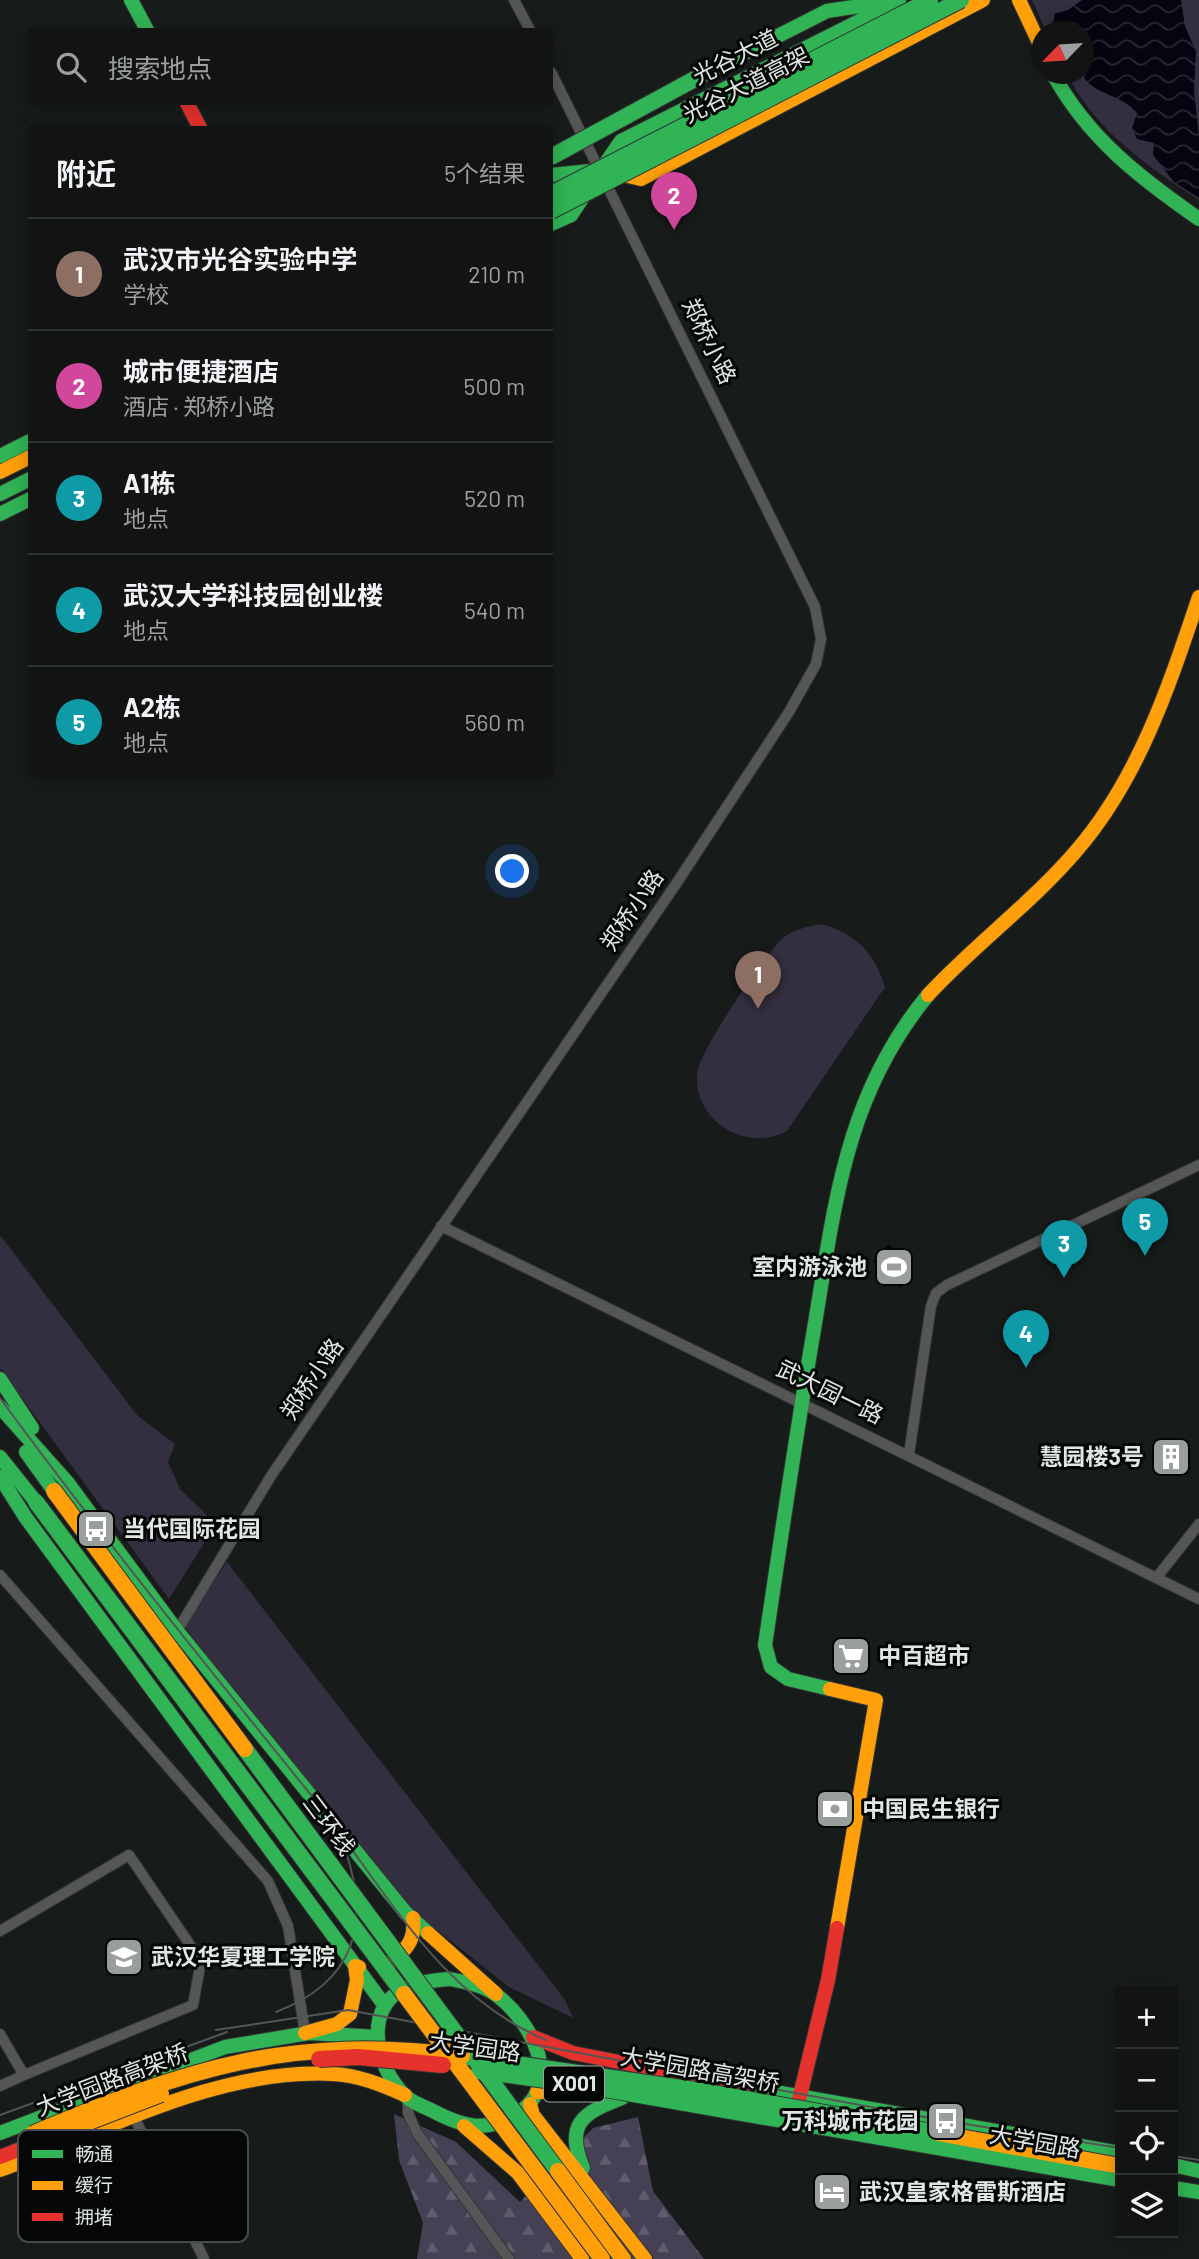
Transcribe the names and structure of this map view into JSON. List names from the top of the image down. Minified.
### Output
{"streets":{"main road":["光谷大道","光谷大道高架","三环线","大学园路","大学园路高架桥","X001"],"street":["郑桥小路","武大园一路"]},"crossings":[["光谷大道","郑桥小路"],["郑桥小路","武大园一路"]],"places":{"sports":["室内游泳池"],"building":["慧园楼3号"],"bus stop":["当代国际花园","万科城市花园"],"supermarket":["中百超市"],"bank":["中国民生银行"],"school or university":["武汉华夏理工学院"],"hotel":["武汉皇家格雷斯酒店"]},"legend":["畅通","缓行","拥堵"],"north":"bottom left","page":{"search":"搜索地点","heading":["附近","5个结果"],"pins":["2","1","5","3","4"],"list":[{"mark":"1","name":"武汉市光谷实验中学","note":"学校","value":"210 m"},{"mark":"2","name":"城市便捷酒店","note":"酒店 · 郑桥小路","value":"500 m"},{"mark":"3","name":"A1栋","note":"地点","value":"520 m"},{"mark":"4","name":"武汉大学科技园创业楼","note":"地点","value":"540 m"},{"mark":"5","name":"A2栋","note":"地点","value":"560 m"}],"map_buttons":["+","−"]}}
